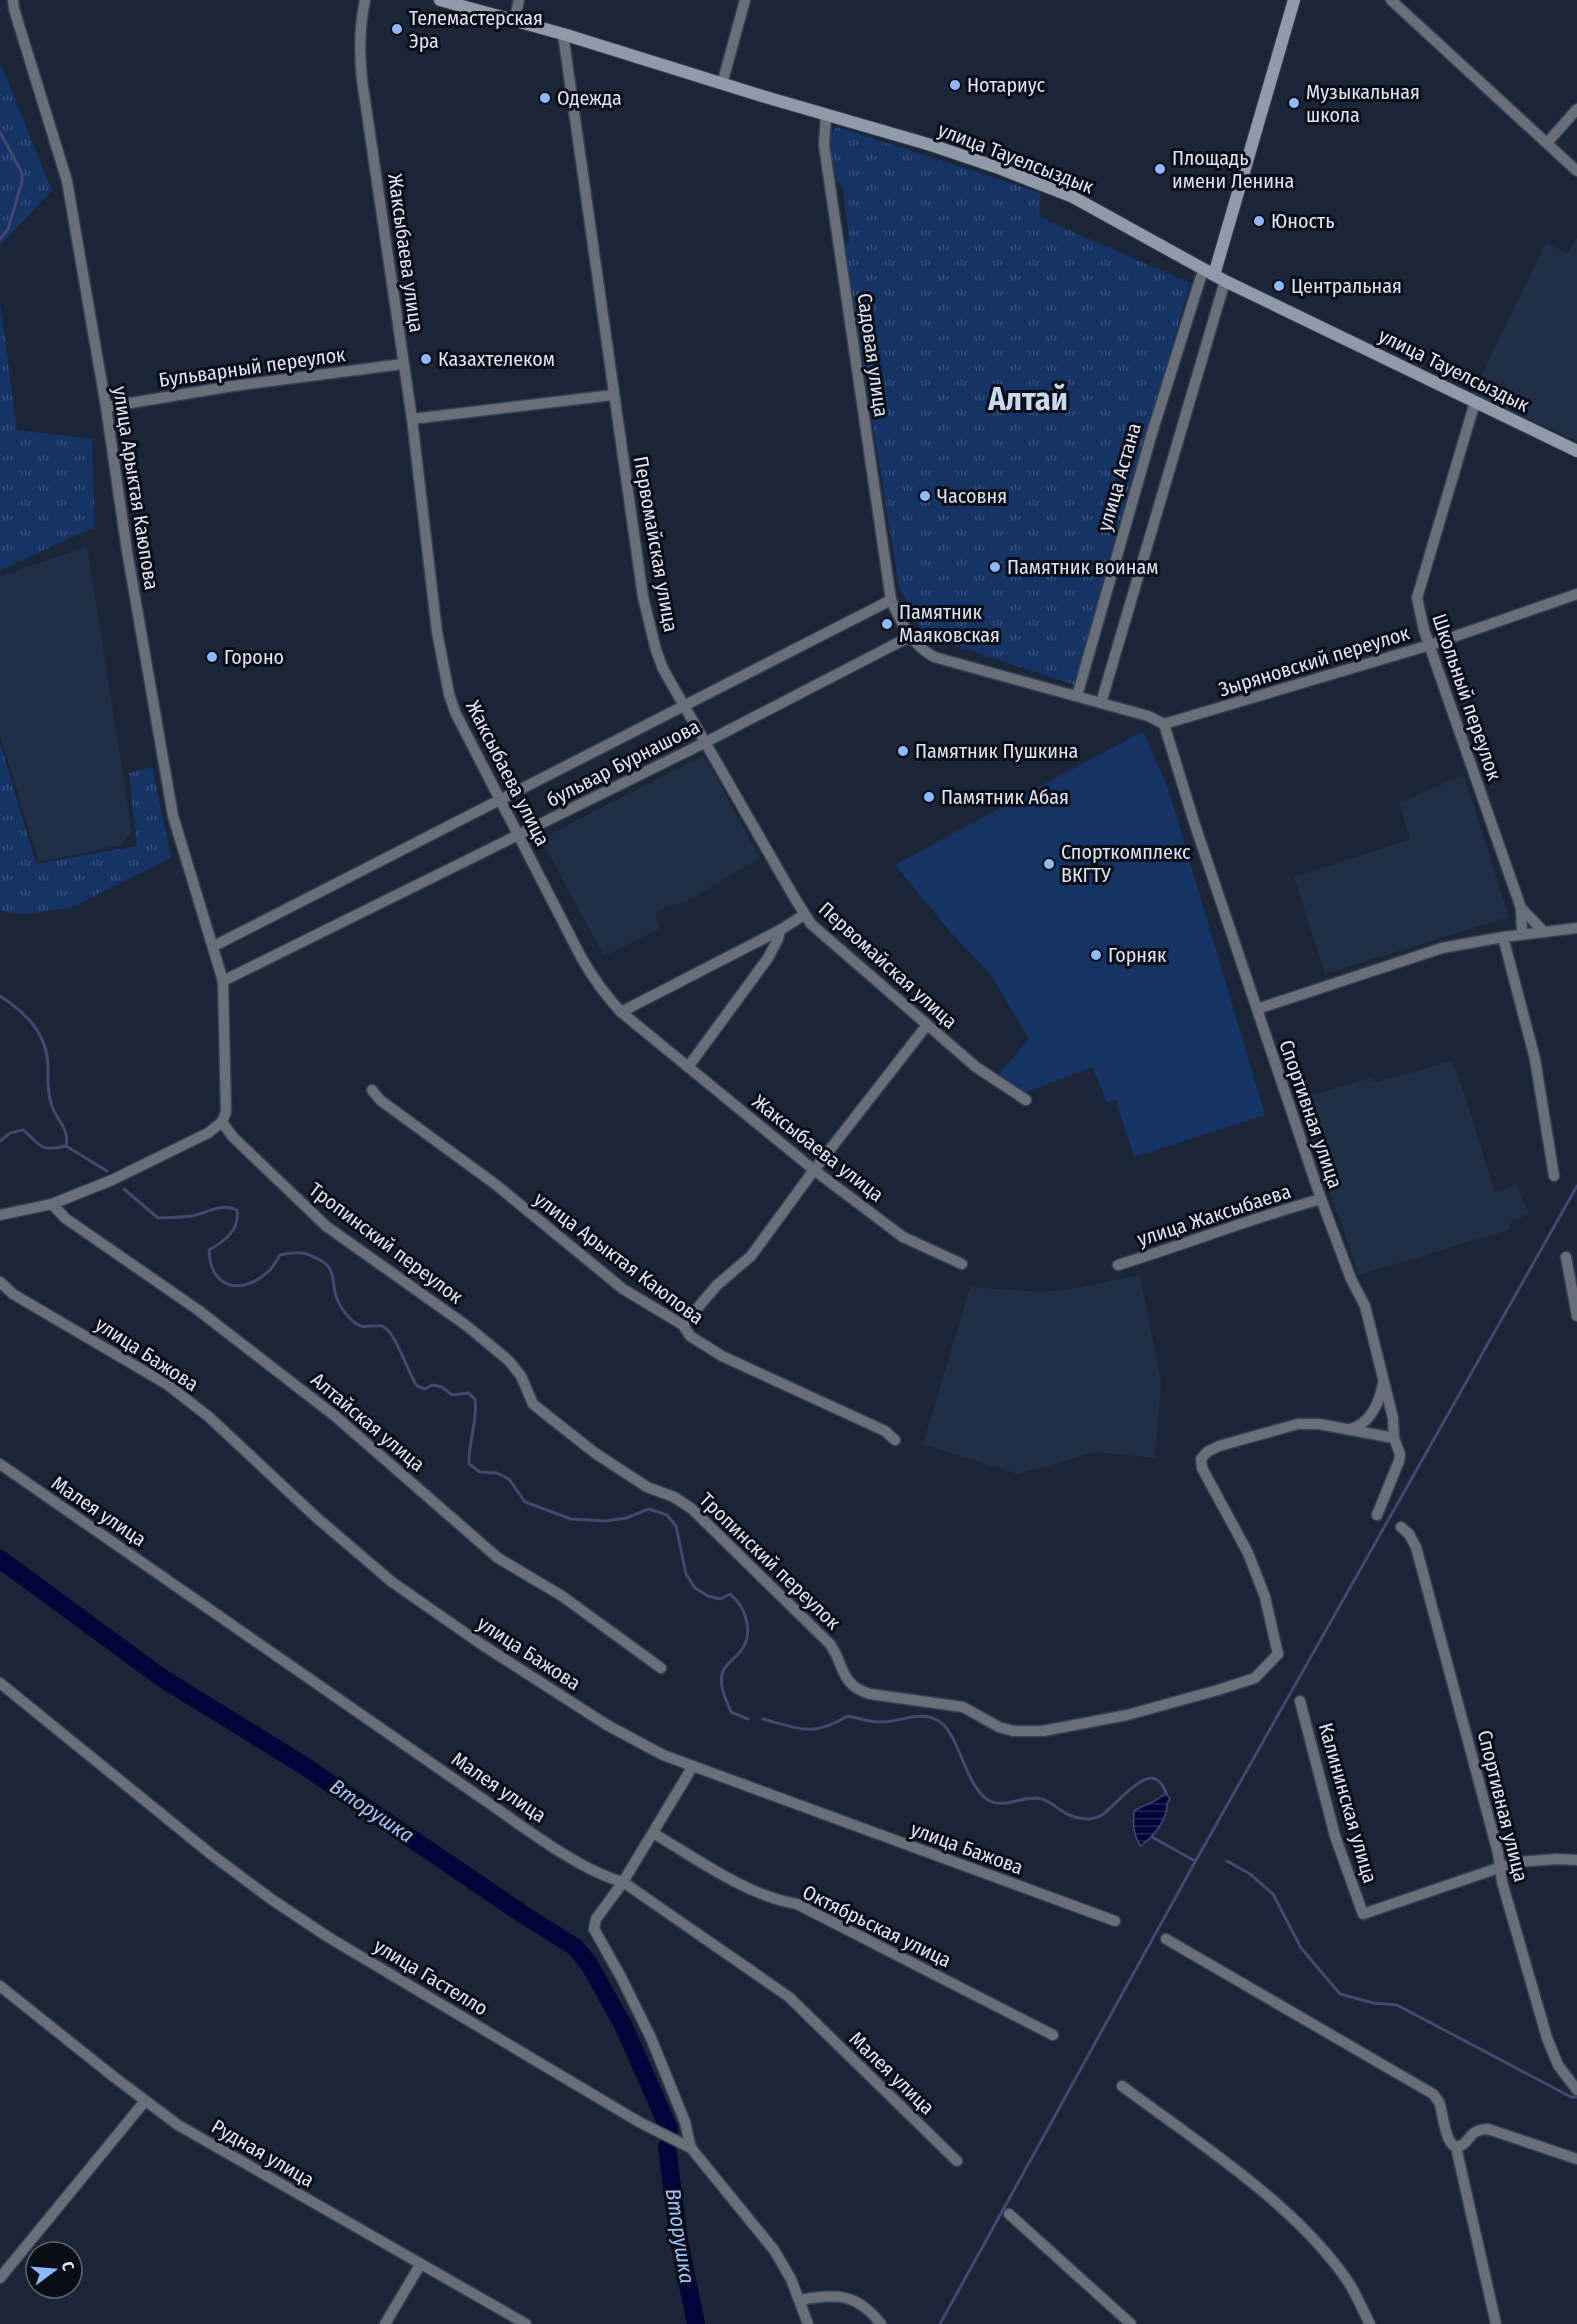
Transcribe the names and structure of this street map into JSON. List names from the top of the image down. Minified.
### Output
{"streets":{"street":["улица Тауелсыздык","Жаксыбаева улица","Садовая улица","Бульварный переулок","улица Астана","улица Арыктая Каюпова","Первомайская улица","Зыряновский переулок","Школьный переулок","бульвар Бурнашова","Спортивная улица","улица Жаксыбаева","Тропинский переулок","улица Бажова","Алтайская улица","Малея улица","Калининская улица","Октябрьская улица","улица Гастелло","Рудная улица"]},"crossings":[["улица Тауелсыздык","Садовая улица"],["улица Тауелсыздык","улица Астана"],["улица Тауелсыздык","Первомайская улица"],["улица Тауелсыздык","Школьный переулок"],["Жаксыбаева улица","Бульварный переулок"],["Жаксыбаева улица","бульвар Бурнашова"],["Садовая улица","бульвар Бурнашова"],["Бульварный переулок","улица Арыктая Каюпова"],["улица Арыктая Каюпова","бульвар Бурнашова"],["улица Арыктая Каюпова","Тропинский переулок"],["Первомайская улица","бульвар Бурнашова"],["Зыряновский переулок","Школьный переулок"],["Зыряновский переулок","Спортивная улица"],["Спортивная улица","улица Жаксыбаева"],["Спортивная улица","Калининская улица"]],"districts":["Алтай"],"water":["Вторушка"],"places":["Телемастерская Эра","Нотариус","Одежда","Музыкальная школа","Площадь имени Ленина","Юность","Центральная","Казахтелеком","Часовня","Памятник воинам","Памятник Маяковская","Гороно","Памятник Пушкина","Памятник Абая","Спорткомплекс ВКГТУ","Горняк"],"north":"right"}
